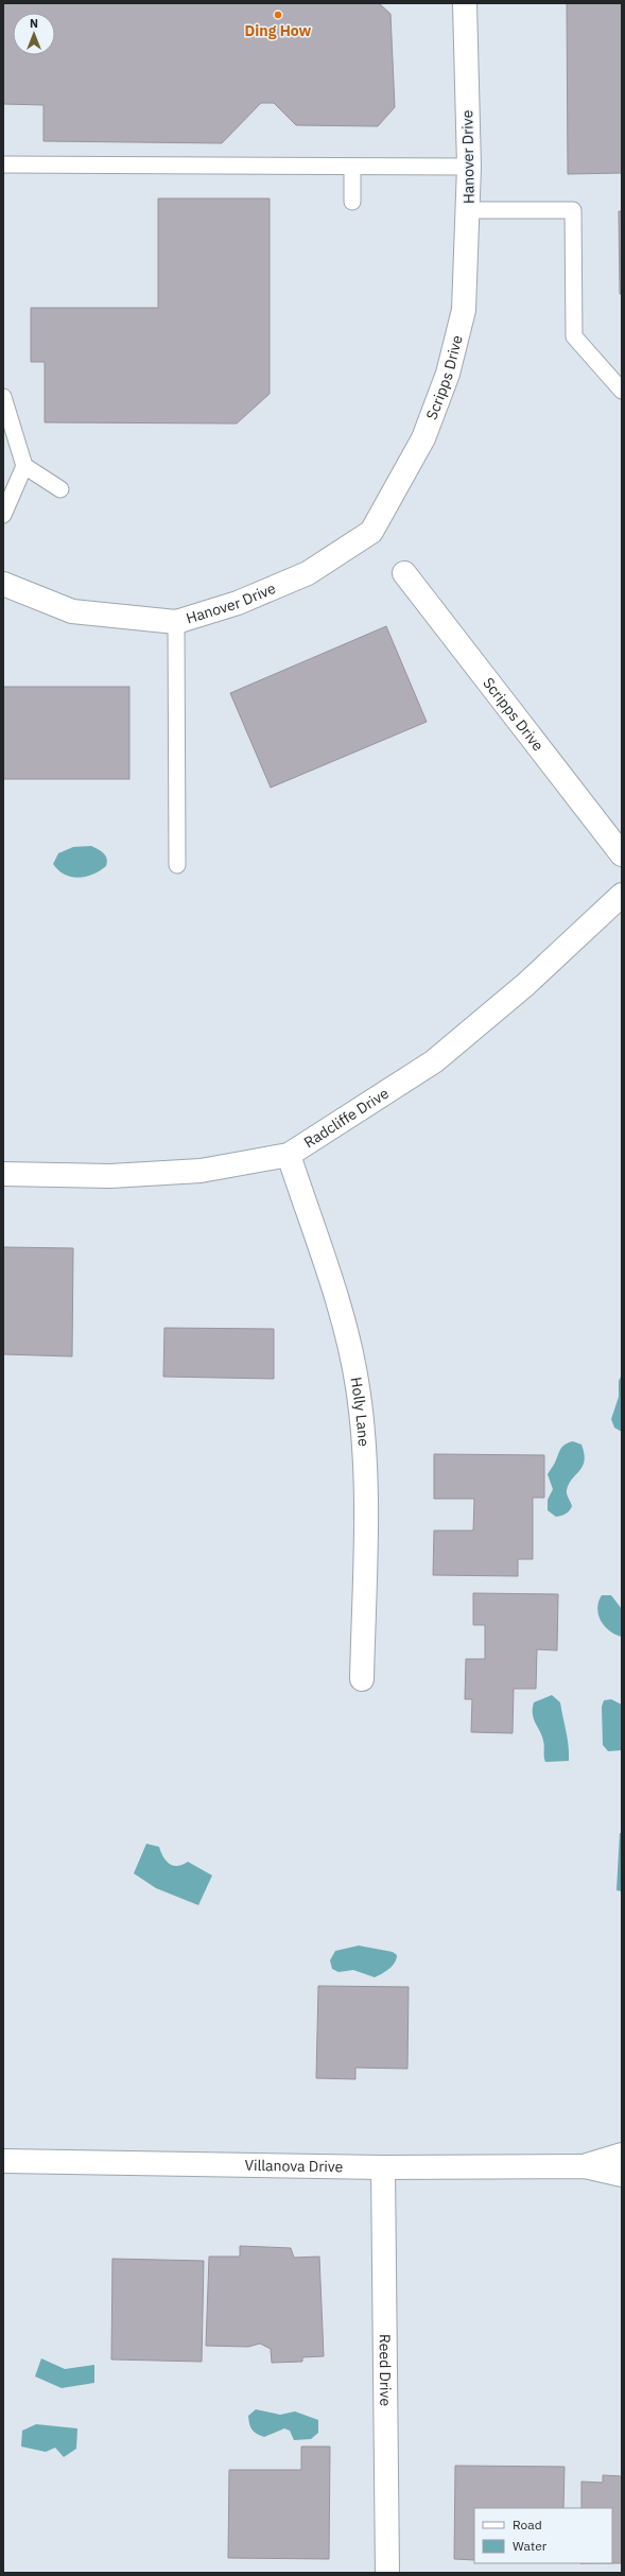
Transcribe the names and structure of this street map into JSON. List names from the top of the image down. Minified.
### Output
{"streets":{"street":["Hanover Drive","Scripps Drive","Radcliffe Drive","Holly Lane","Villanova Drive","Reed Drive"]},"crossings":[["Hanover Drive","Scripps Drive"],["Radcliffe Drive","Holly Lane"],["Villanova Drive","Reed Drive"]],"places":["Ding How"],"legend":["Road","Water"],"north":"top"}
